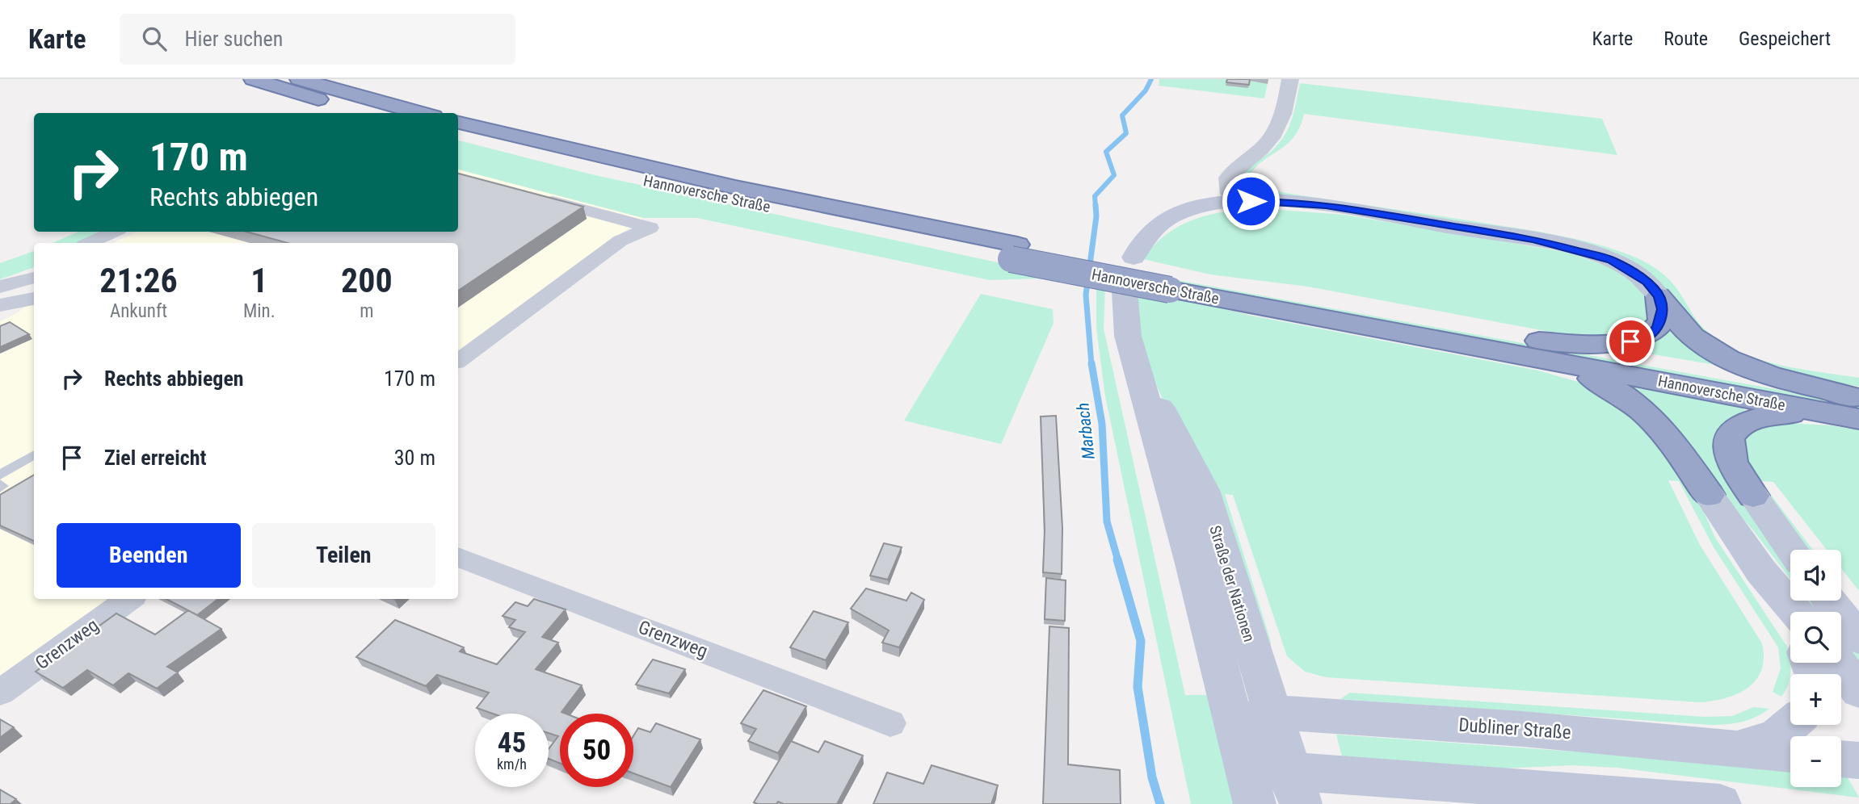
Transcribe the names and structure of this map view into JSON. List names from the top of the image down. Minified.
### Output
{"streets":{"highway":["Hannoversche Straße"],"main road":["Straße der Nationen","Dubliner Straße"],"street":["Grenzweg"]},"crossings":[["Straße der Nationen","Dubliner Straße"]],"water":["Marbach"],"page":{"header":"Karte","search":"Hier suchen","nav":["Karte","Route","Gespeichert"],"turn":["170 m","Rechts abbiegen"],"eta":["21:26","Ankunft","1","Min.","200","m"],"list":[{"name":"Rechts abbiegen","value":"170 m"},{"name":"Ziel erreicht","value":"30 m"}],"buttons":["Beenden","Teilen"],"map_buttons":["+","−"],"speed":"45 km/h","limit":"50"}}
